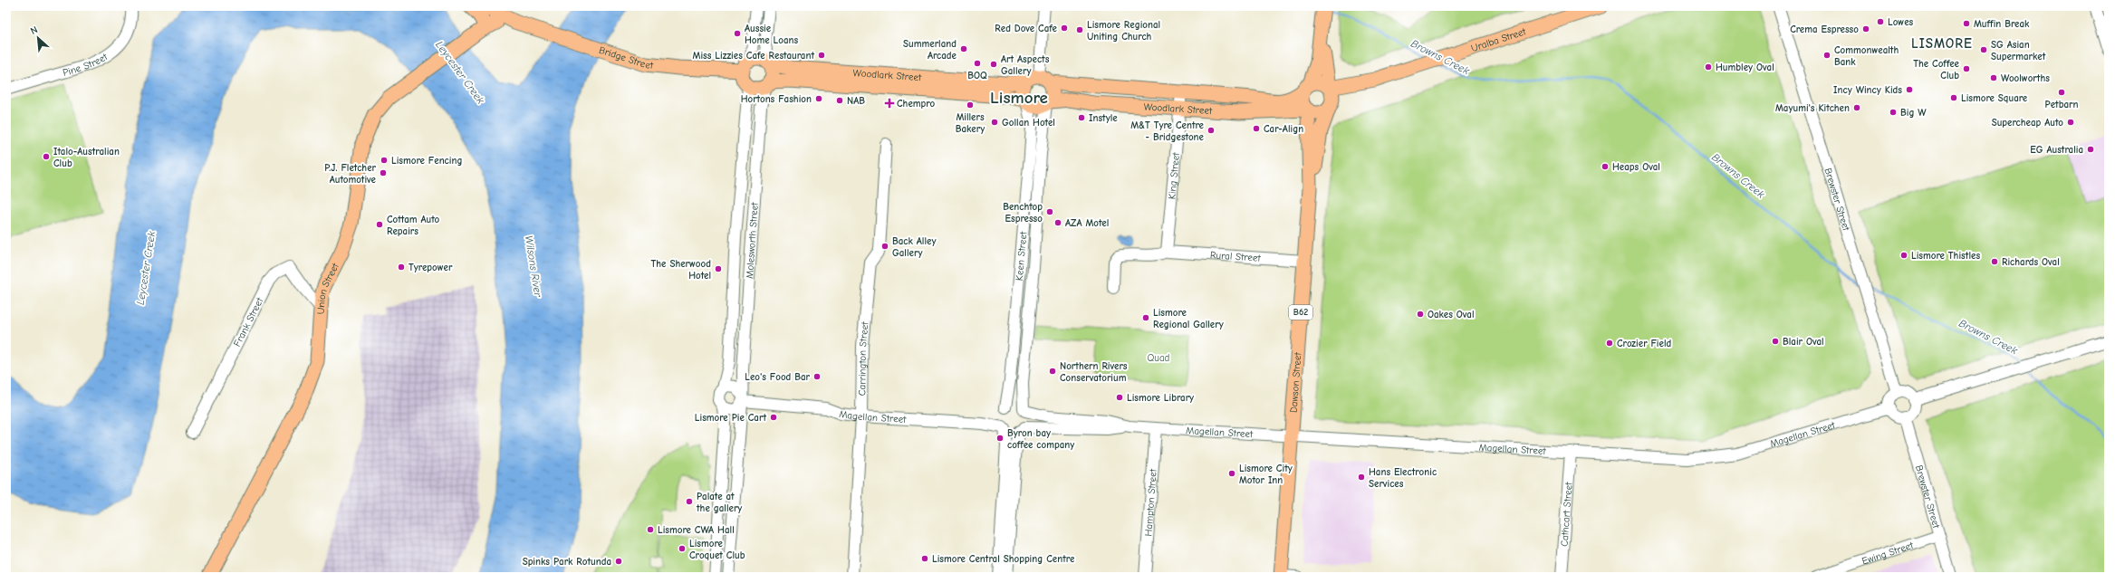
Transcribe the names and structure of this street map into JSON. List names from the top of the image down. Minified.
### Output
{"streets":{"main road":["Uralba Street","Bridge Street","Woodlark Street","Union Street","B62","Dawson Street"],"street":["Pine Street","King Street","Brewster Street","Molesworth Street","Keen Street","Rural Street","Frank Street","Carrington Street","Magellan Street","Hampton Street","Cathcart Street","Ewing Street"]},"crossings":[["Uralba Street","Woodlark Street"],["Uralba Street","B62"],["Uralba Street","Dawson Street"],["Bridge Street","Woodlark Street"],["Bridge Street","Molesworth Street"],["Bridge Street","Union Street"],["Woodlark Street","King Street"],["Woodlark Street","Molesworth Street"],["Woodlark Street","Keen Street"],["Woodlark Street","B62"],["Woodlark Street","Dawson Street"],["King Street","Rural Street"],["Brewster Street","Magellan Street"],["Brewster Street","Ewing Street"],["Molesworth Street","Magellan Street"],["Keen Street","Magellan Street"],["Rural Street","Dawson Street"],["Union Street","Frank Street"],["B62","Dawson Street"],["Carrington Street","Magellan Street"],["Dawson Street","Magellan Street"],["Magellan Street","Hampton Street"],["Magellan Street","Cathcart Street"]],"districts":["LISMORE","Lismore"],"water":["Browns Creek","Leycester Creek","Wilsons River"],"parks":["Quad"],"places":{"other":["Lowes","Muffin Break","Red Dove Cafe","Crema Espresso","Lismore Regional Uniting Church","Aussie Home Loans","Summerland Arcade","SG Asian Supermarket","Miss Lizzies Cafe Restaurant","Commonwealth Bank","BOQ","Art Aspects Gallery","Humbley Oval","The Coffee Club","Woolworths","Incy Wincy Kids","Petbarn","Lismore Square","Hortons Fashion","NAB","Millers Bakery","Mayumi's Kitchen","Big W","Instyle","Gollan Hotel","Supercheap Auto","Car-Align","M&T Tyre Centre - Bridgestone","EG Australia","Italo-Australian Club","Lismore Fencing","Heaps Oval","P.J. Fletcher Automotive","Benchtop Espresso","AZA Motel","Cottam Auto Repairs","Back Alley Gallery","Lismore Thistles","Richards Oval","Tyrepower","The Sherwood Hotel","Oakes Oval","Lismore Regional Gallery","Blair Oval","Crozier Field","Northern Rivers Conservatorium","Leo's Food Bar","Lismore Library","Lismore Pie Cart","Byron bay coffee company","Lismore City Motor Inn","Hans Electronic Services","Palate at the gallery","Lismore CWA Hall","Lismore Croquet Club","Lismore Central Shopping Centre","Spinks Park Rotunda"],"health":["Chempro"]},"north":"top left"}
